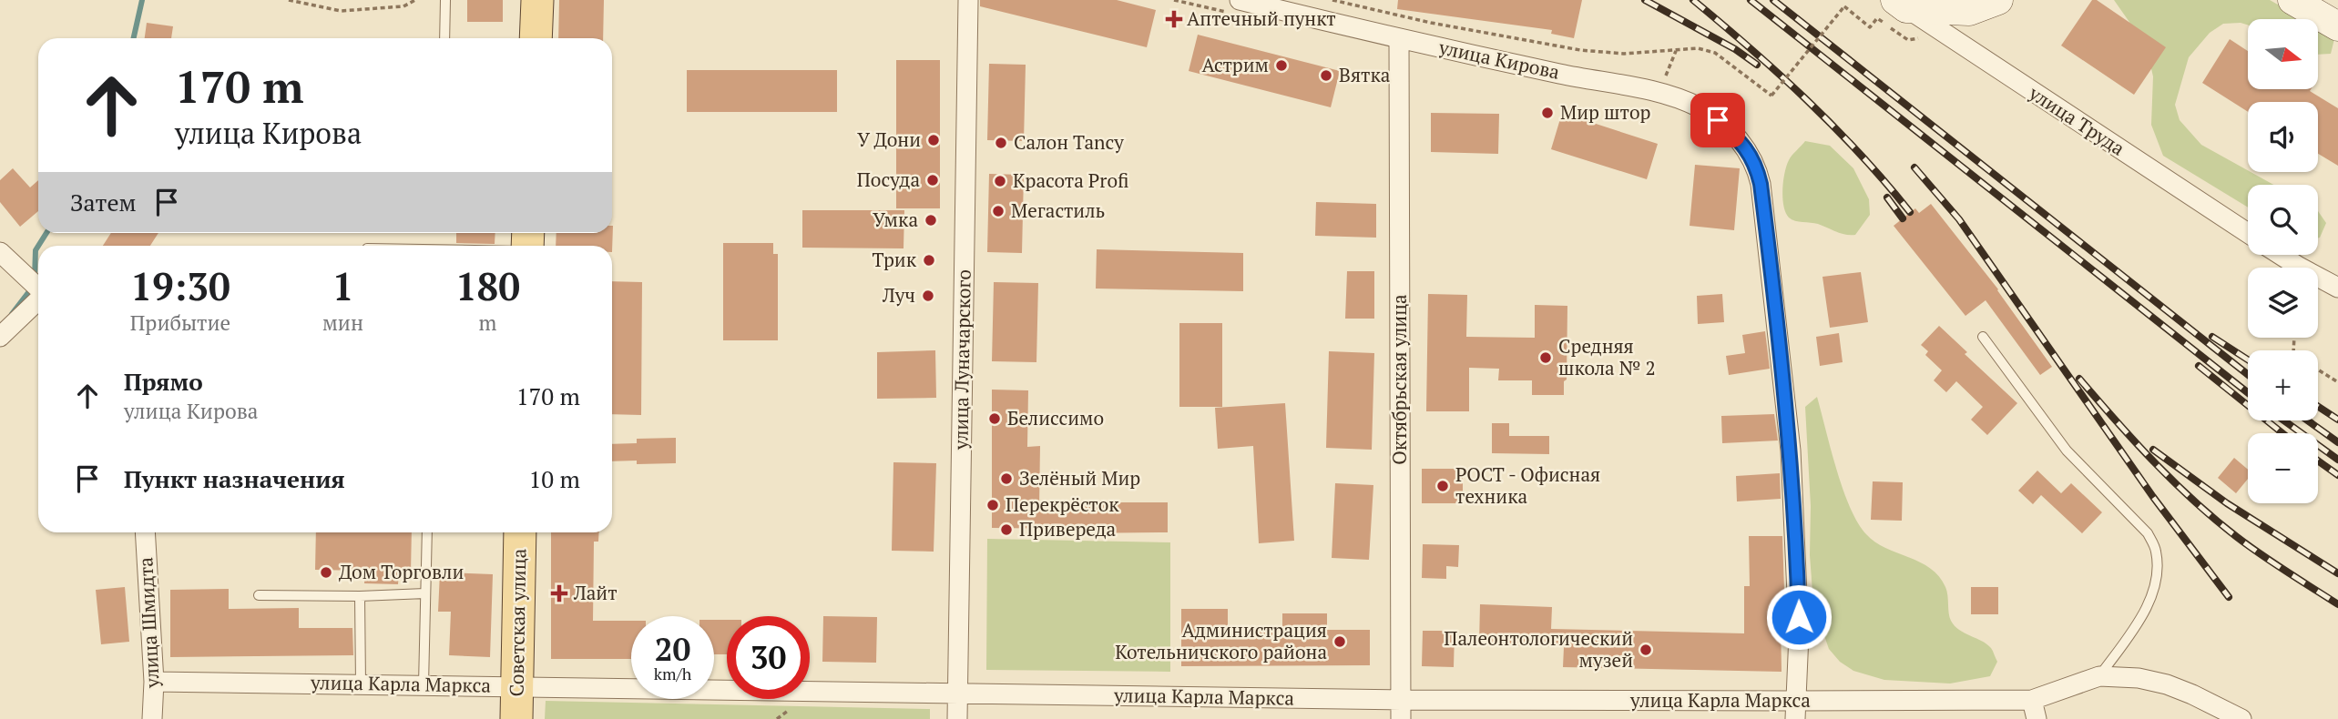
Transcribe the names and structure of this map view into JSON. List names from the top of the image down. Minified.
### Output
{"streets":{"main road":["Советская улица"],"street":["улица Кирова","улица Труда","улица Луначарского","Октябрьская улица","улица Шмидта","улица Карла Маркса"]},"crossings":[["улица Кирова","Октябрьская улица"],["улица Кирова","улица Карла Маркса"],["улица Луначарского","улица Карла Маркса"],["Октябрьская улица","улица Карла Маркса"],["улица Шмидта","улица Карла Маркса"],["Советская улица","улица Карла Маркса"]],"places":{"health":["Аптечный пункт","Лайт"],"other":["Астрим","Вятка","Мир штор","У Дони","Салон Tancy","Посуда","Красота Profi","Мегастиль","Умка","Трик","Луч","Средняя школа № 2","Белиссимо","Зелёный Мир","РОСТ - Офисная техника","Перекрёсток","Привереда","Дом Торговли","Администрация Котельничского района","Палеонтологический музей"]},"north":"right","page":{"map_buttons":["+","−"],"turn":["170 m","улица Кирова"],"then":"Затем","eta":["19:30","Прибытие","1","мин","180","m"],"list":[{"name":"Прямо","note":"улица Кирова","value":"170 m"},{"name":"Пункт назначения","value":"10 m"}],"speed":"20 km/h","limit":"30"}}
